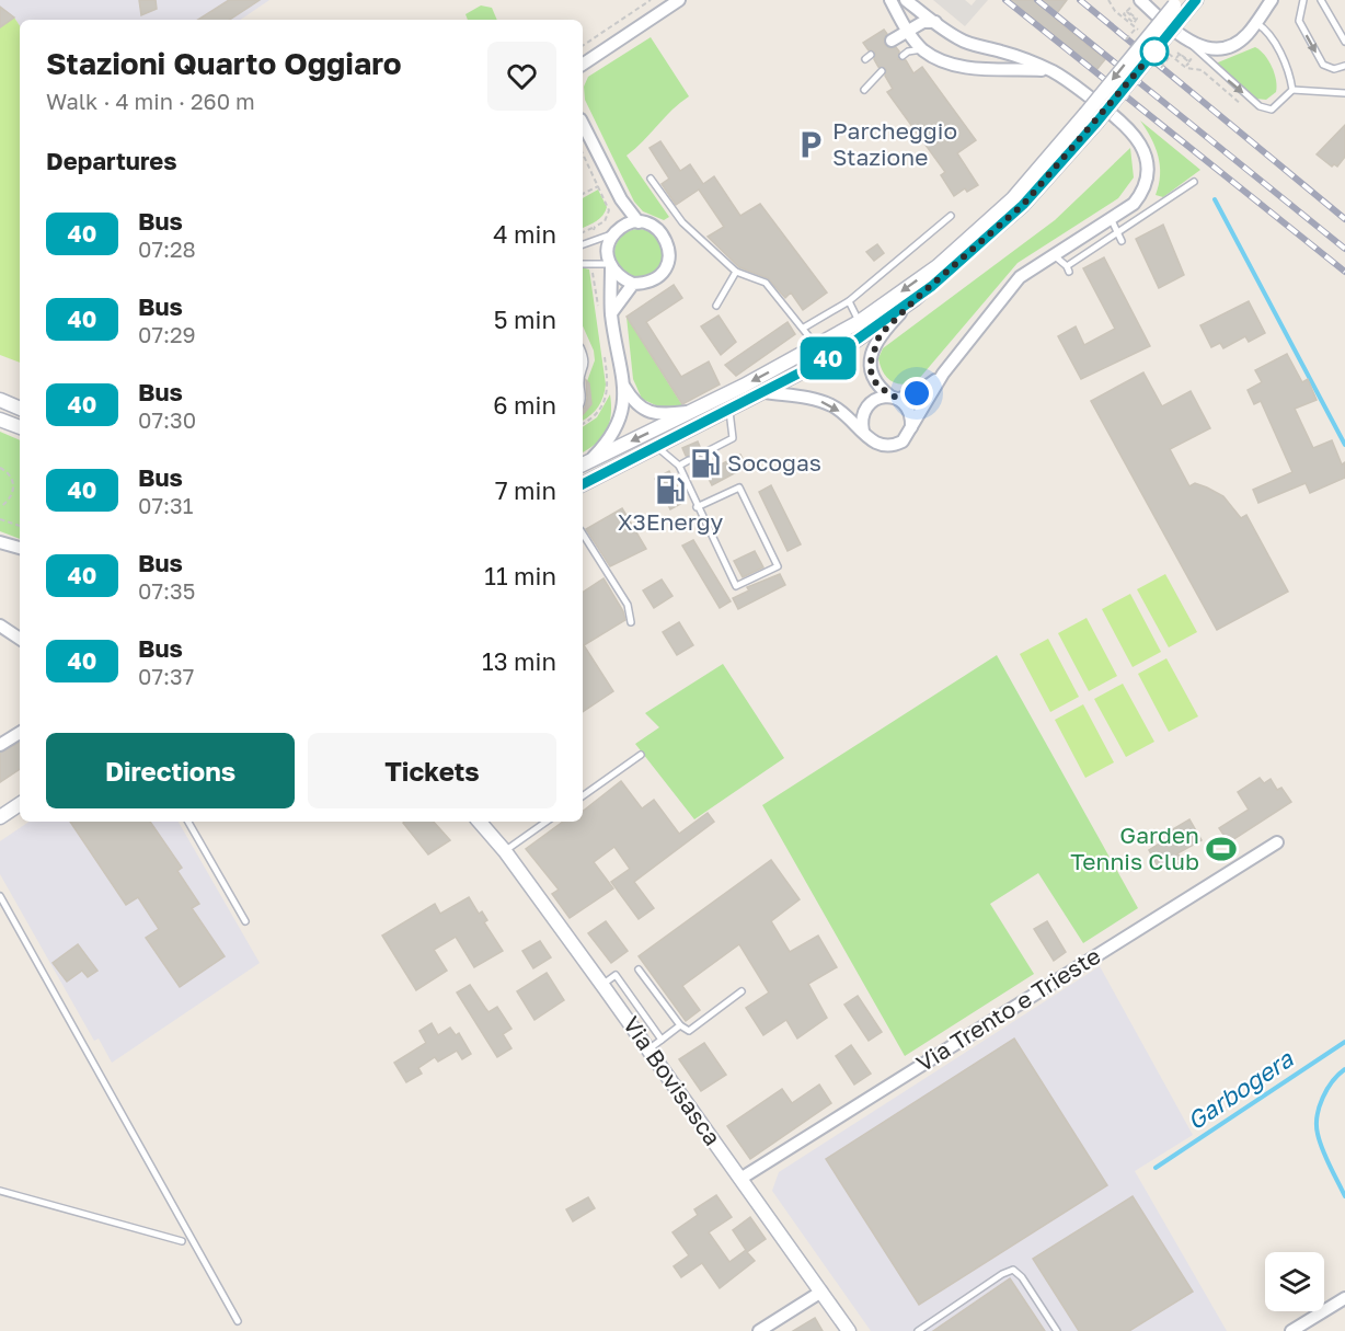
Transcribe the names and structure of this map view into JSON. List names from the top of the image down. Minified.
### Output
{"streets":{"street":["Via Trento e Trieste","Via Bovisasca"]},"crossings":[["Via Trento e Trieste","Via Bovisasca"]],"water":["Garbogera"],"places":{"parking":["Parcheggio Stazione"],"fuel station":["Socogas","X3Energy"],"sports":["Garden Tennis Club"]},"lines":["bus line 40"],"page":{"on_map":"40","heading":[["Stazioni Quarto Oggiaro","Walk · 4 min · 260 m"],"Departures"],"list":[{"mark":"40","name":"Bus","note":"07:28","value":"4 min"},{"mark":"40","name":"Bus","note":"07:29","value":"5 min"},{"mark":"40","name":"Bus","note":"07:30","value":"6 min"},{"mark":"40","name":"Bus","note":"07:31","value":"7 min"},{"mark":"40","name":"Bus","note":"07:35","value":"11 min"},{"mark":"40","name":"Bus","note":"07:37","value":"13 min"}],"buttons":["Directions","Tickets"]}}
